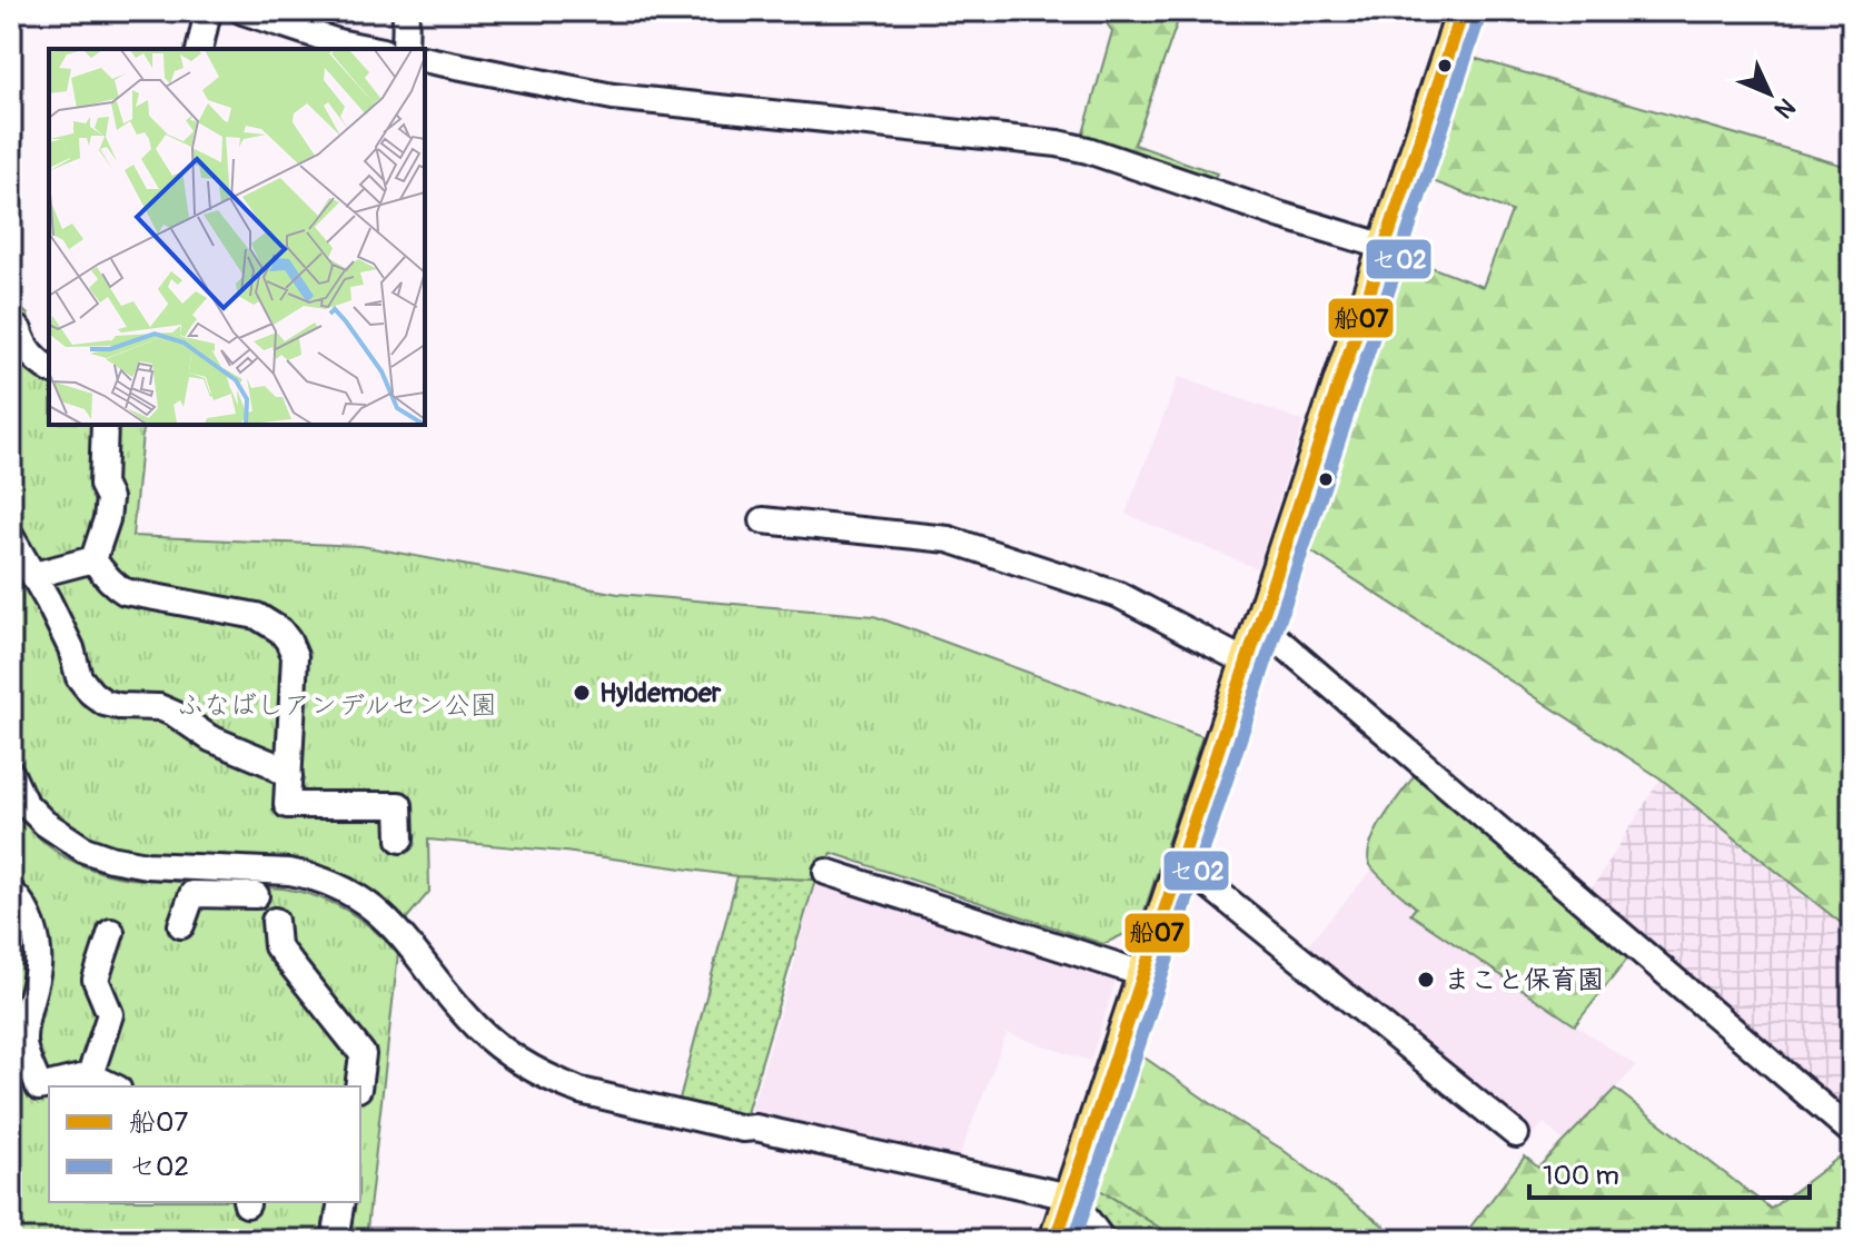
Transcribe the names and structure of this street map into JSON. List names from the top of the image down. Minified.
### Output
{"parks":["ふなばしアンデルセン公園"],"places":["Hyldemoer","まこと保育園"],"lines":["transit line 船07","transit line セ02"],"legend":["船07","セ02"],"scale_bar":"100 m","north":"bottom right"}
